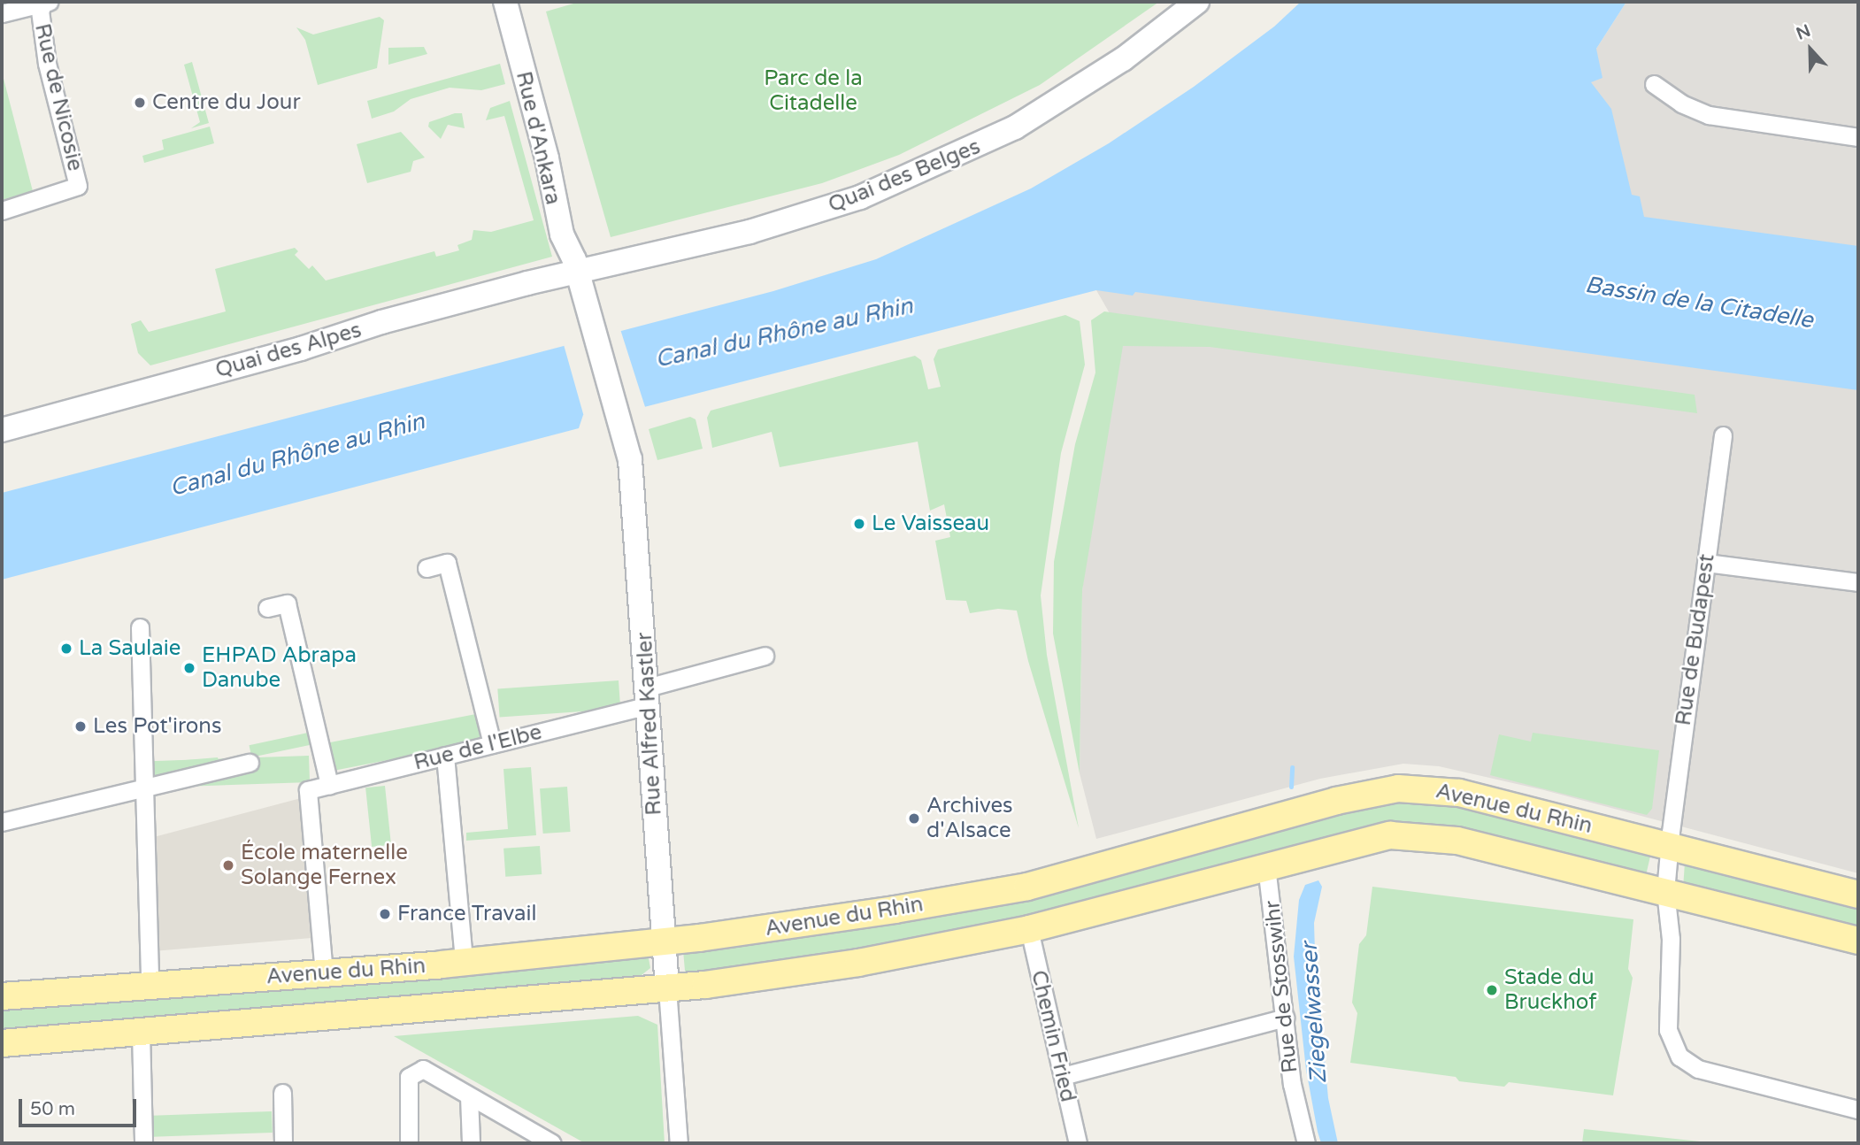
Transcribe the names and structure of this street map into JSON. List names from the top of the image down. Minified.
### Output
{"streets":{"main road":["Rue d'Ankara","Quai des Belges","Quai des Alpes","Rue Alfred Kastler","Avenue du Rhin"],"street":["Rue de Nicosie","Rue de Budapest","Rue de l'Elbe","Rue de Stosswihr","Chemin Fried"]},"crossings":[["Rue d'Ankara","Quai des Belges"],["Rue d'Ankara","Quai des Alpes"],["Rue d'Ankara","Rue Alfred Kastler"],["Quai des Belges","Quai des Alpes"],["Quai des Belges","Rue Alfred Kastler"],["Quai des Alpes","Rue Alfred Kastler"],["Rue de Budapest","Avenue du Rhin"],["Rue Alfred Kastler","Rue de l'Elbe"],["Rue Alfred Kastler","Avenue du Rhin"],["Rue de l'Elbe","Avenue du Rhin"],["Avenue du Rhin","Rue de Stosswihr"],["Avenue du Rhin","Chemin Fried"]],"water":["Bassin de la Citadelle","Canal du Rhône au Rhin","Ziegelwasser"],"parks":["Parc de la Citadelle"],"places":["Centre du Jour","Le Vaisseau","La Saulaie","EHPAD Abrapa Danube","Les Pot'irons","Archives d'Alsace","École maternelle Solange Fernex","France Travail","Stade du Bruckhof"],"scale_bar":"50 m","north":"top"}
